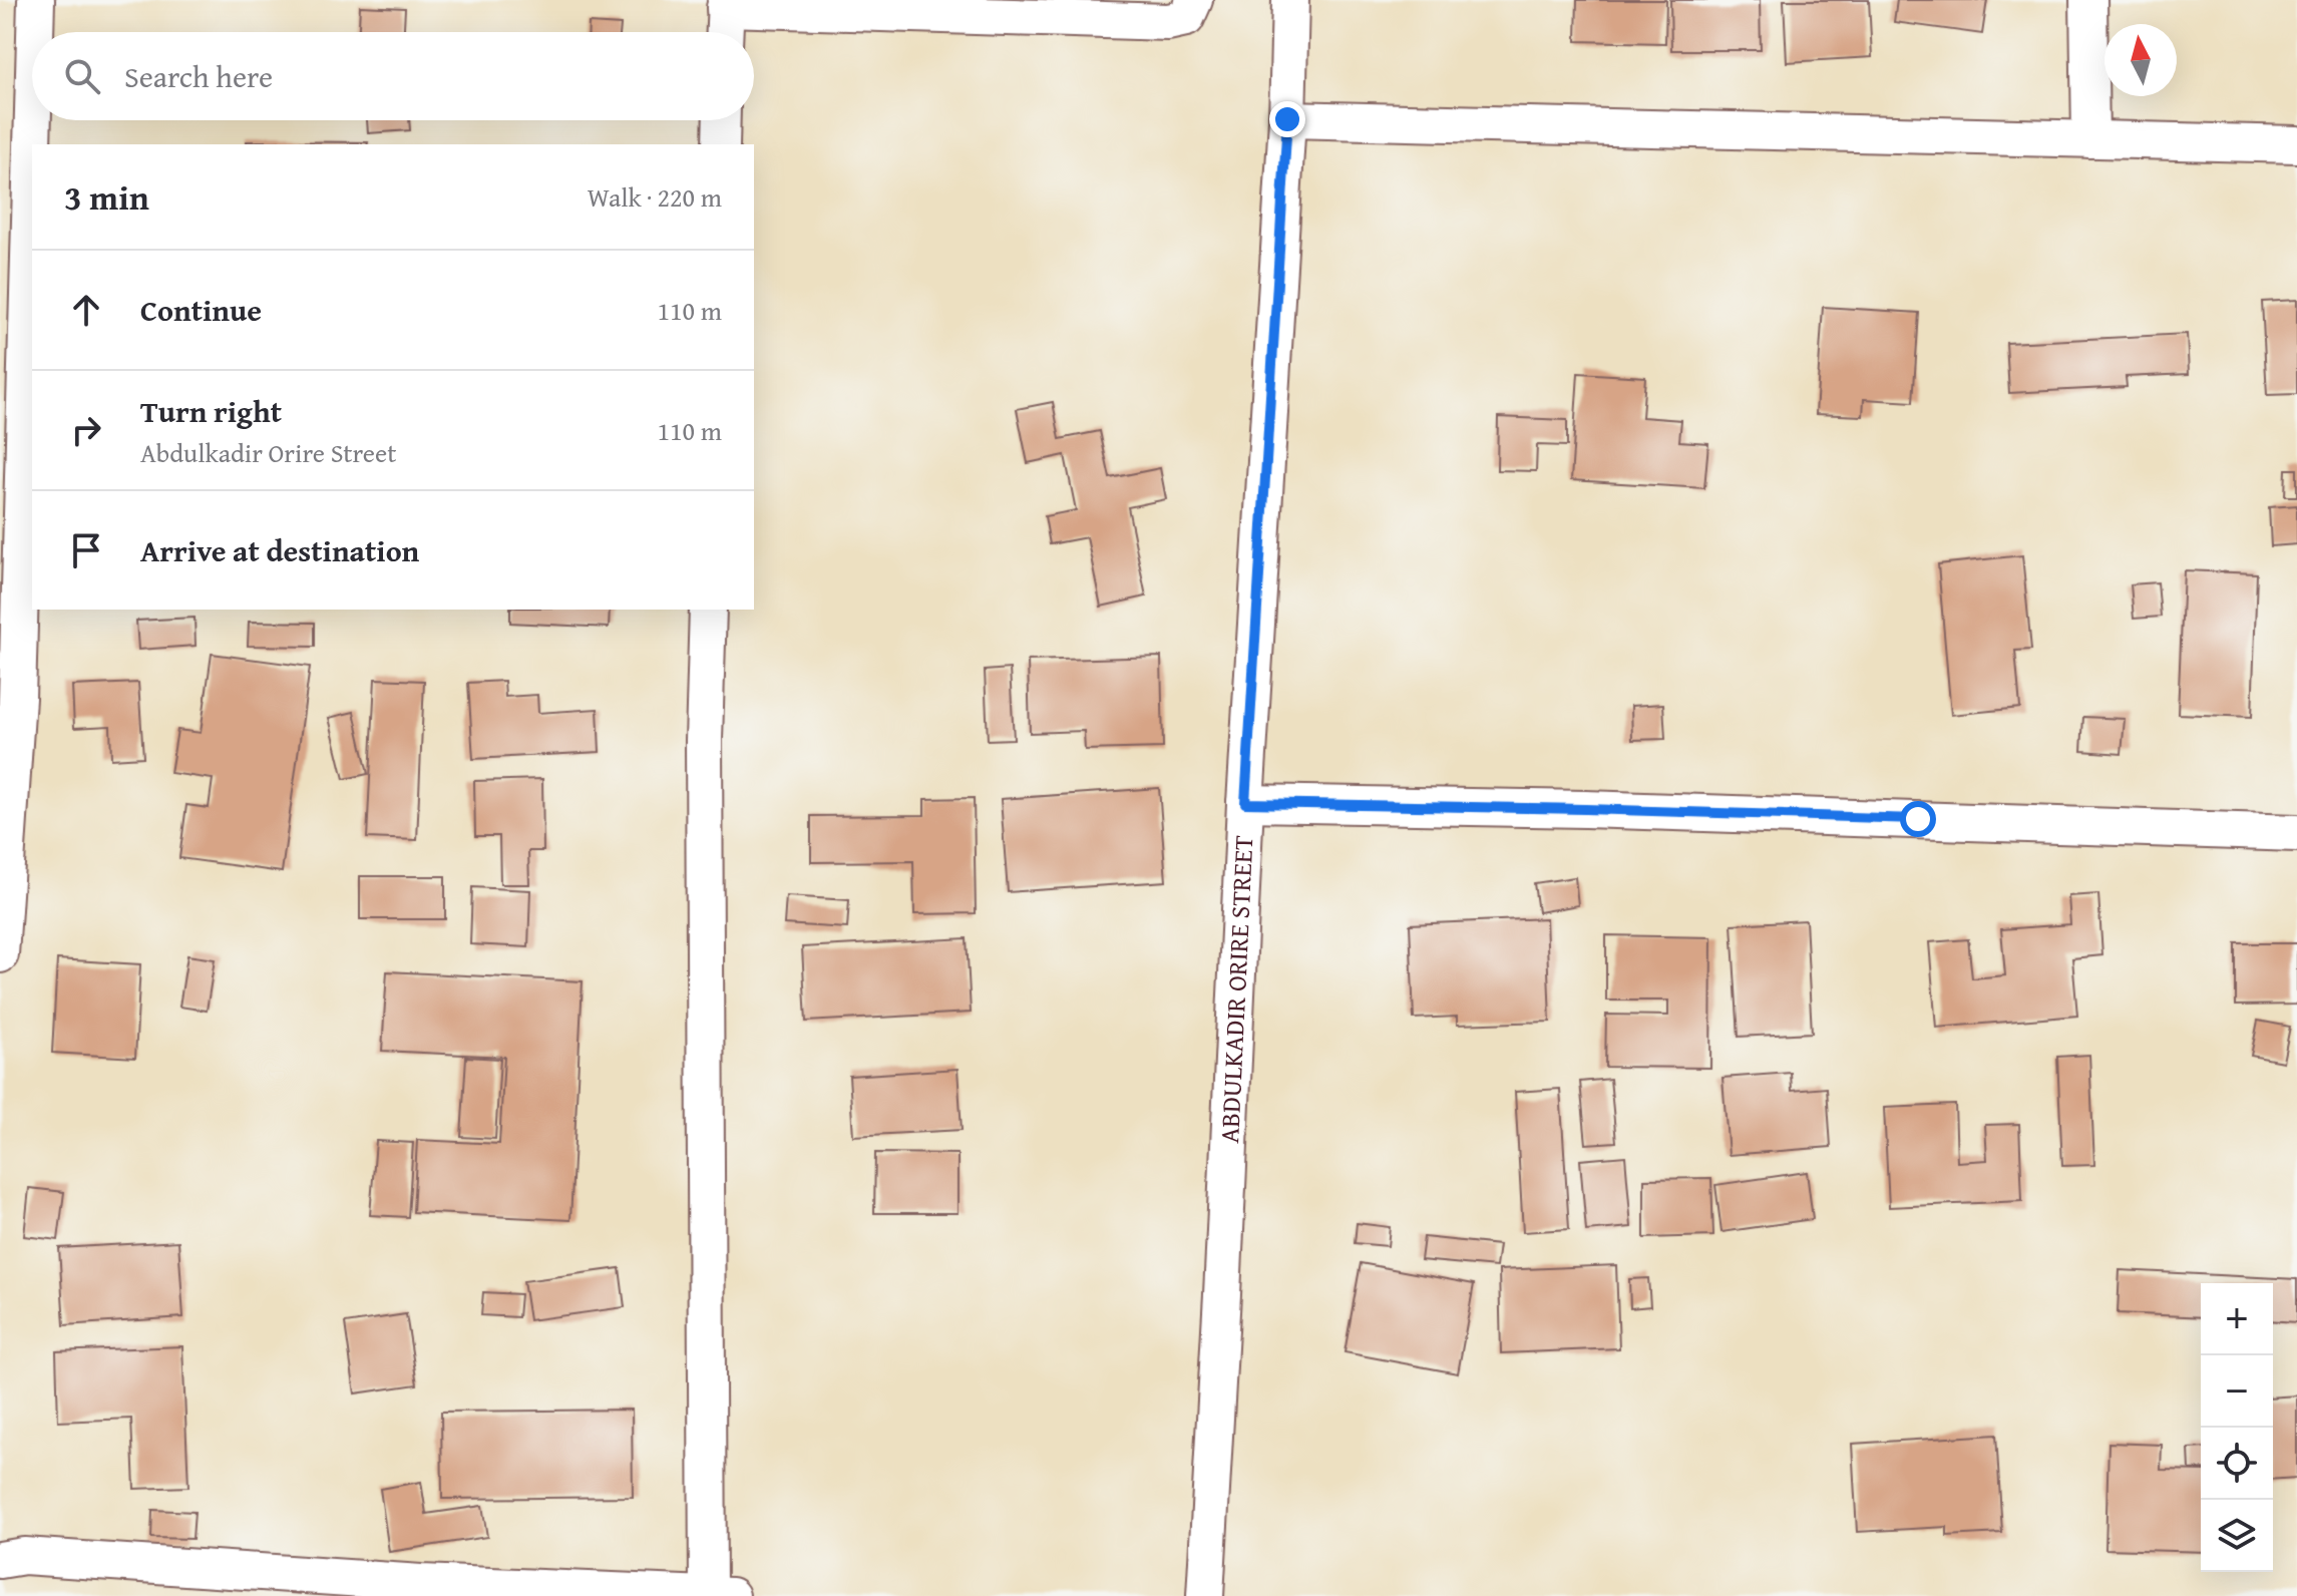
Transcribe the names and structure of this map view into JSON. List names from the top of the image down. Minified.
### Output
{"streets":{"street":["ABDULKADIR ORIRE STREET"]},"north":"top","page":{"search":"Search here","heading":["3 min","Walk · 220 m"],"list":[["Continue","110 m"],["Turn right","Abdulkadir Orire Street","110 m"],"Arrive at destination"],"map_buttons":["+","−"]}}
